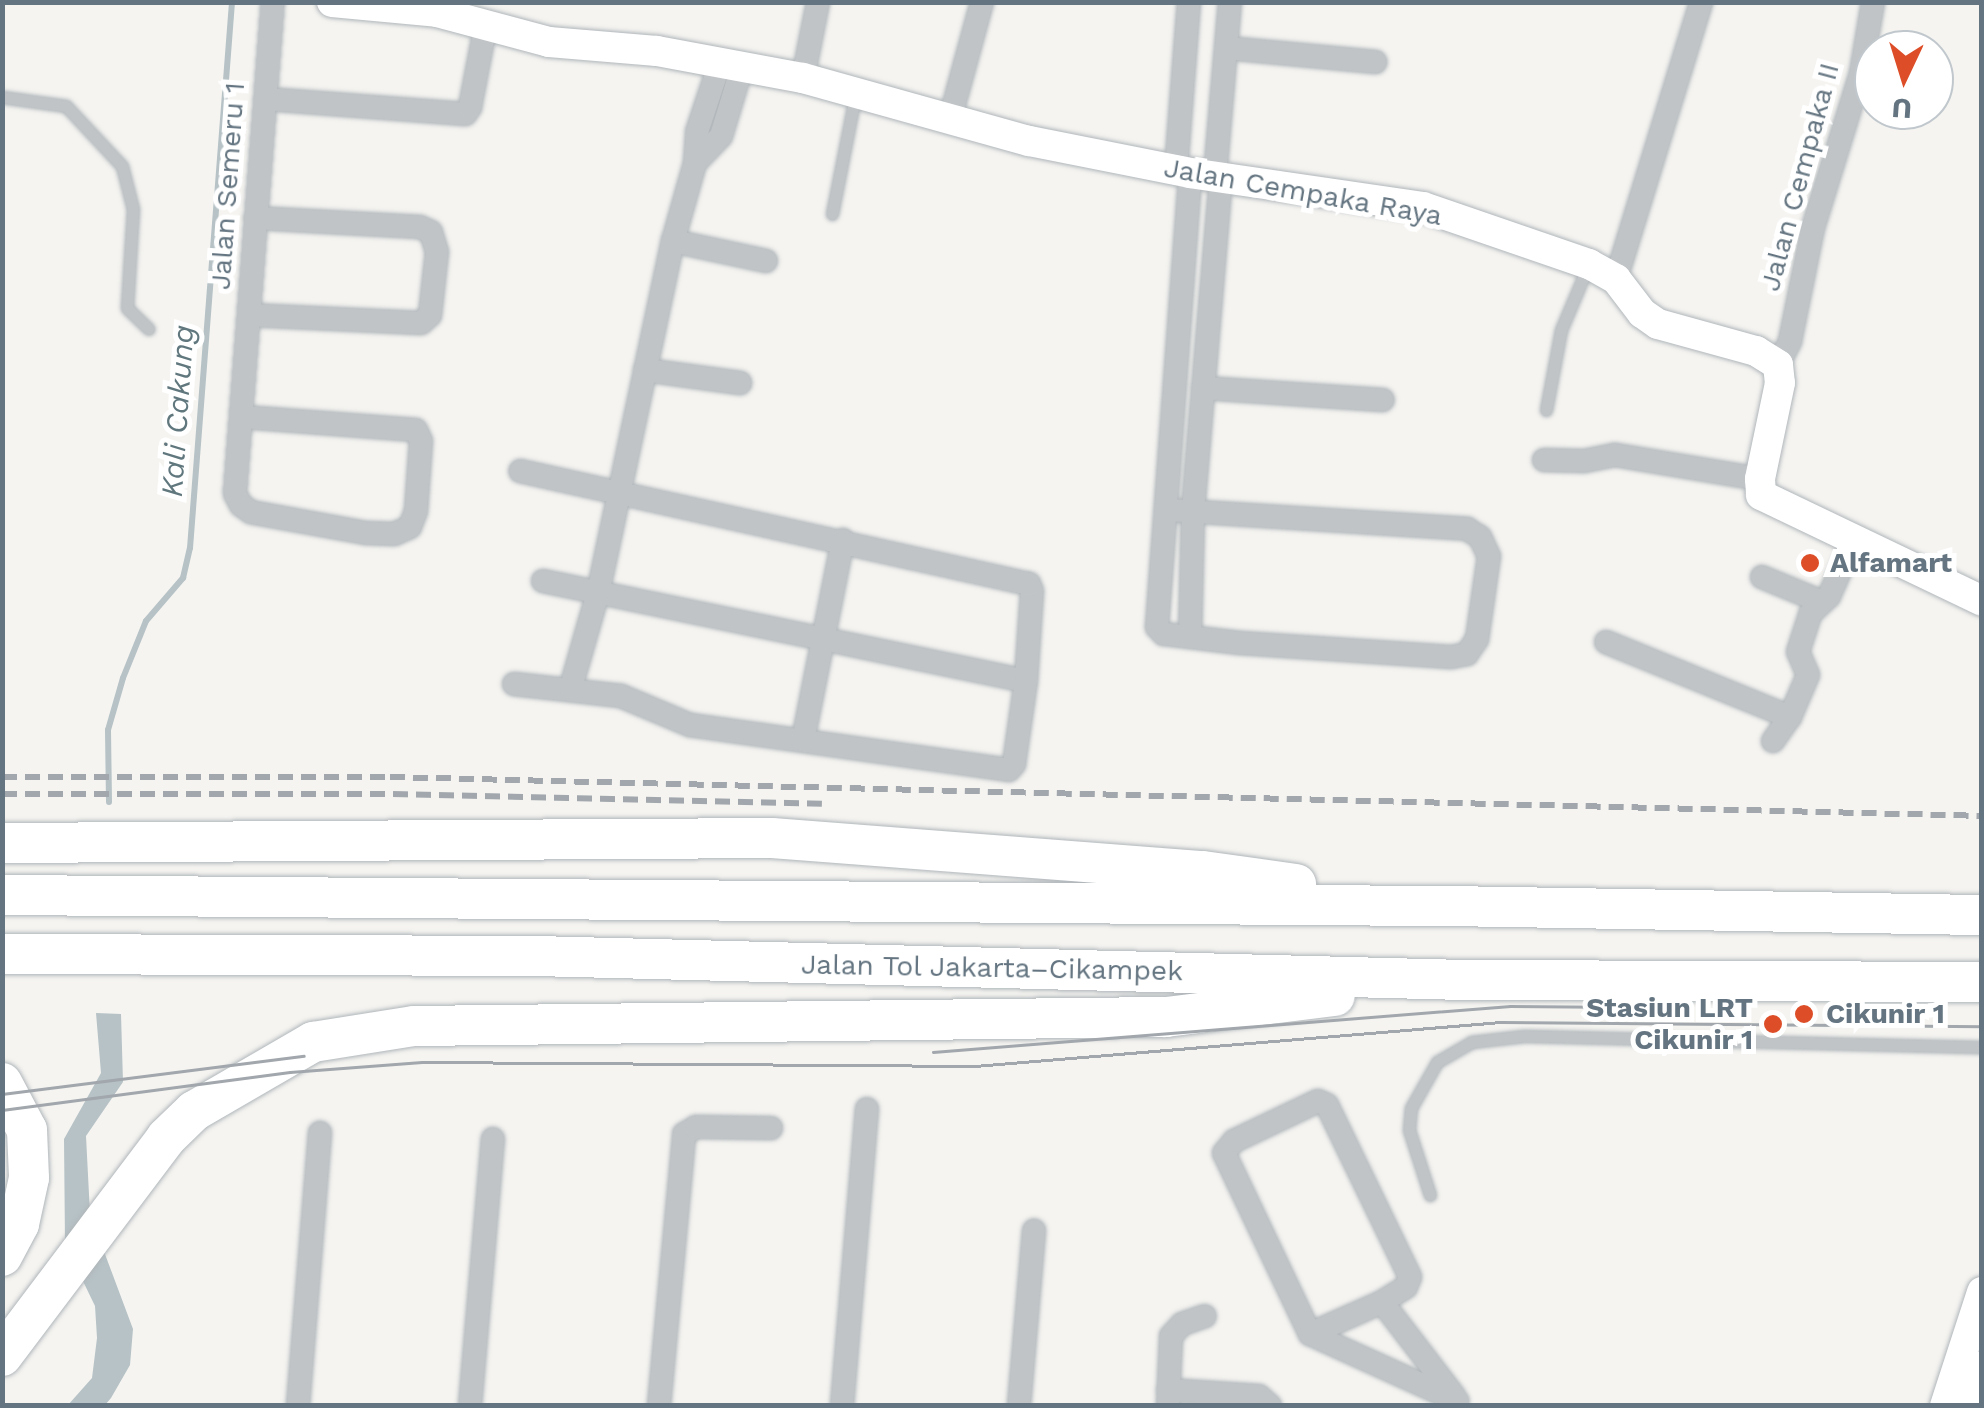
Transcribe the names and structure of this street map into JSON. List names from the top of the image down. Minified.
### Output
{"streets":{"highway":["Jalan Tol Jakarta–Cikampek"],"street":["Jalan Cempaka II","Jalan Semeru 1","Jalan Cempaka Raya"]},"crossings":[["Jalan Cempaka II","Jalan Cempaka Raya"]],"water":["Kali Cakung"],"places":["Alfamart","Cikunir 1","Stasiun LRT Cikunir 1"],"north":"bottom"}
